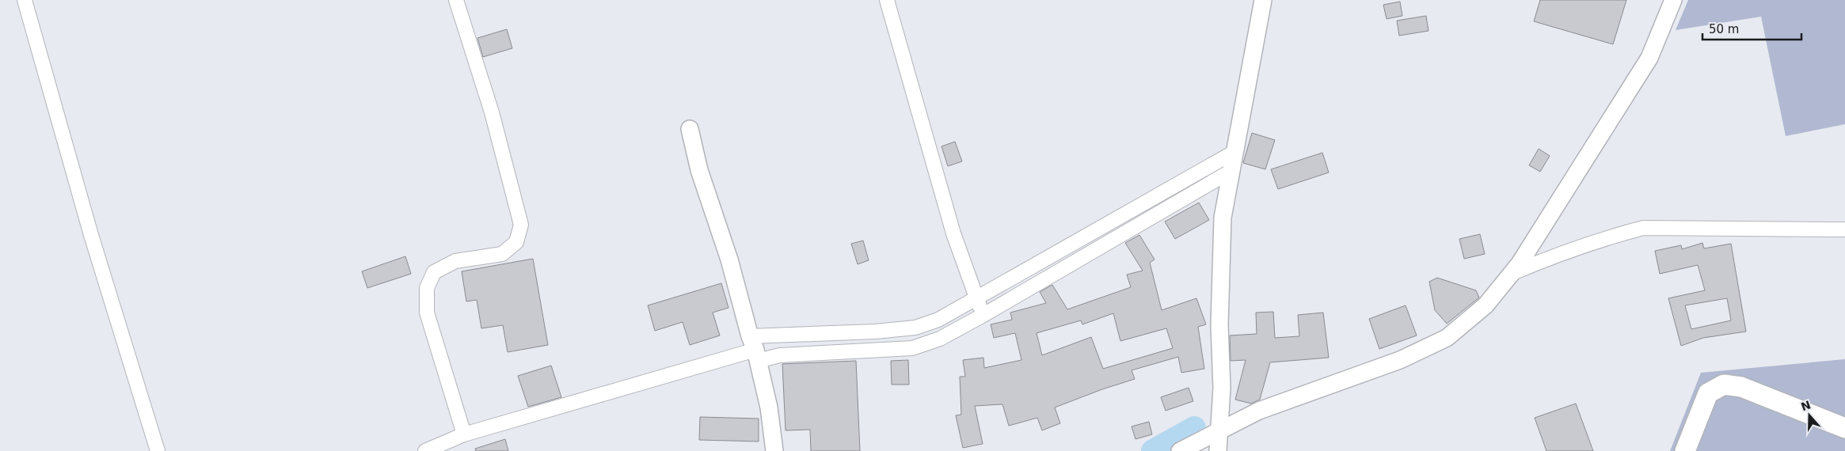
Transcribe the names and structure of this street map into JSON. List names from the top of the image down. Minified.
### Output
{"scale_bar":"50 m","north":"top"}
